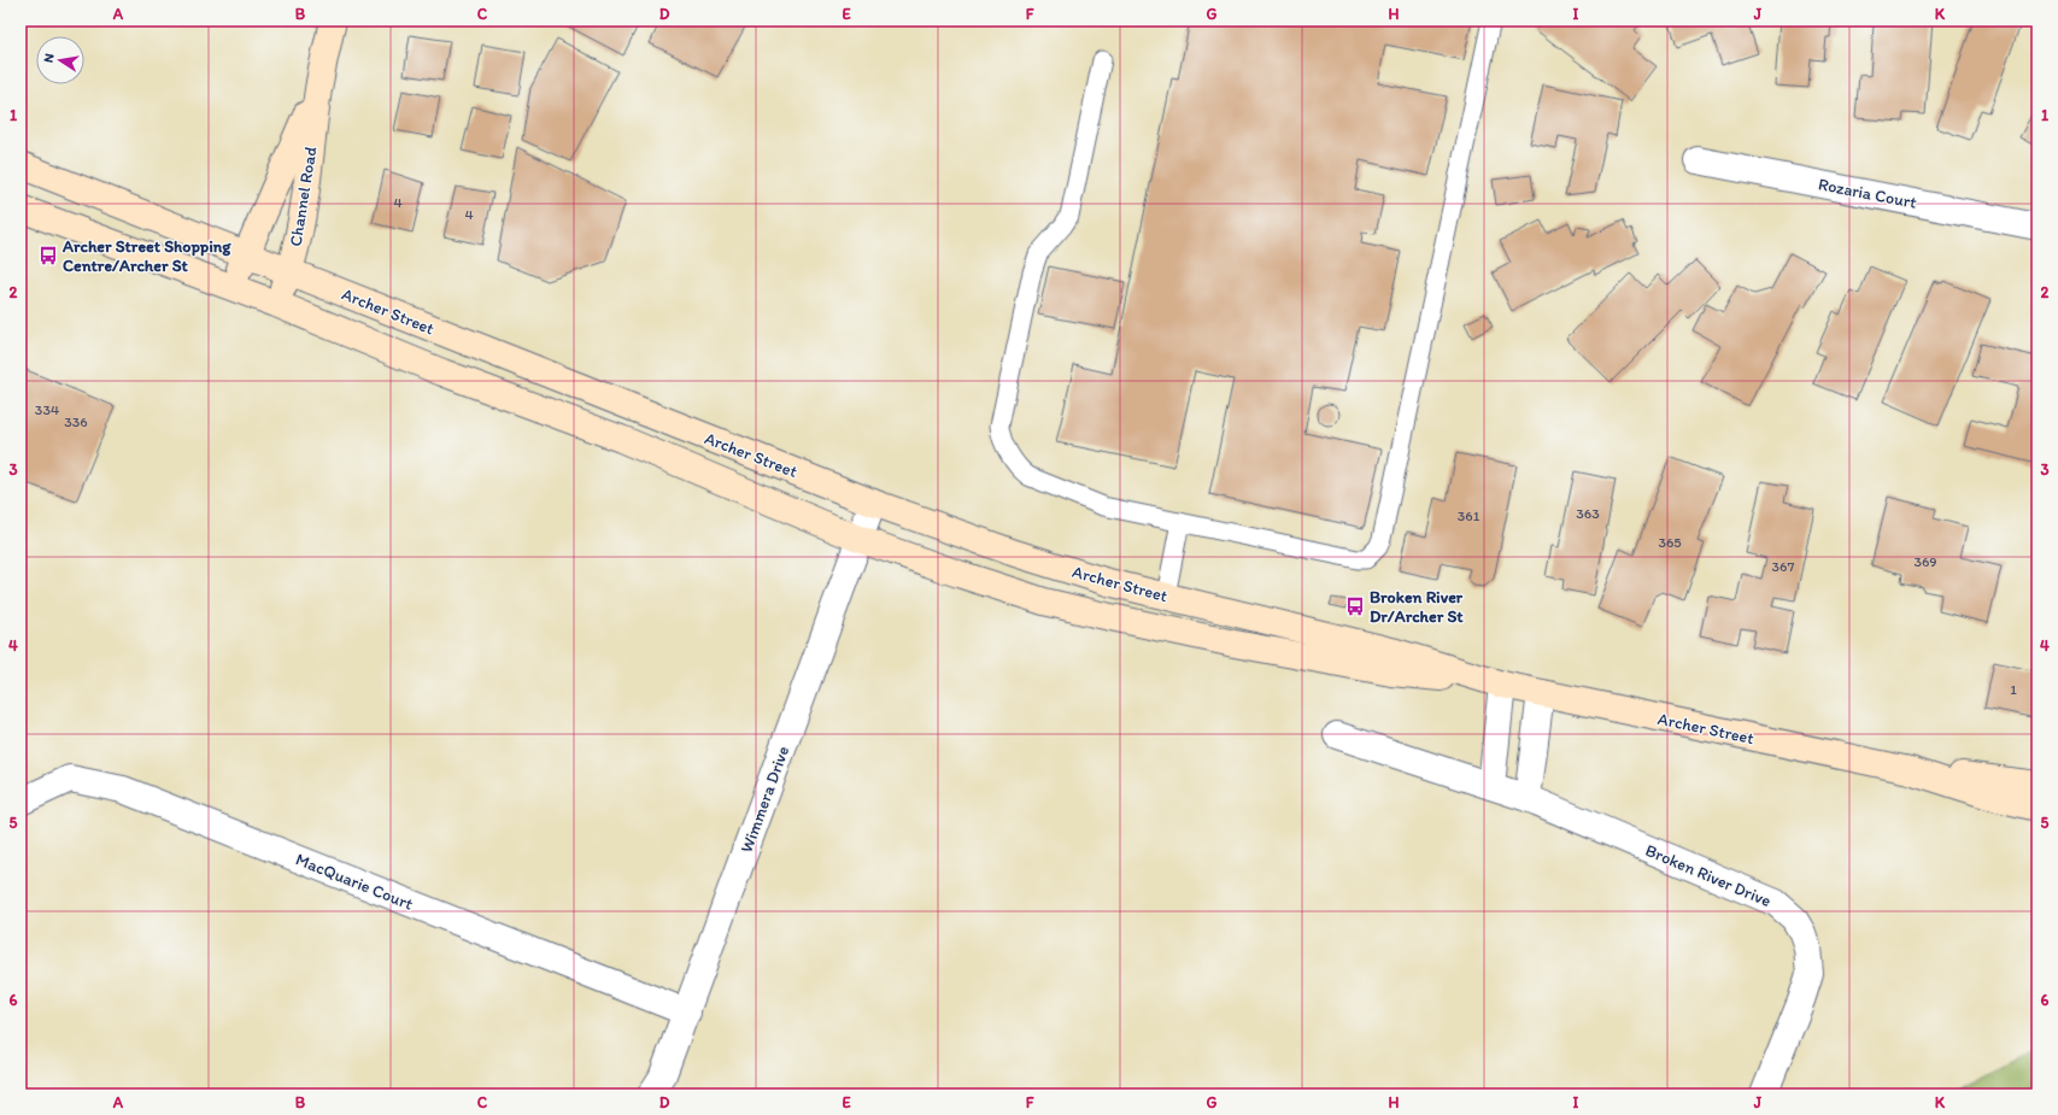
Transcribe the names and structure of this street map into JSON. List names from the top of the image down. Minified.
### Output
{"streets":{"main road":["Channel Road","Archer Street"],"street":["Rozaria Court","Wimmera Drive","Broken River Drive","MacQuarie Court"]},"crossings":[["Channel Road","Archer Street"],["Archer Street","Wimmera Drive"],["Wimmera Drive","MacQuarie Court"]],"places":{"bus stop":["Archer Street Shopping Centre/Archer St","Broken River Dr/Archer St"]},"house_numbers":["4","4","334","336","363","361","365","369","367","1"],"north":"left","grid":{"columns":["A","B","C","D","E","F","G","H","I","J","K"],"rows":["1","2","3","4","5","6"]}}
